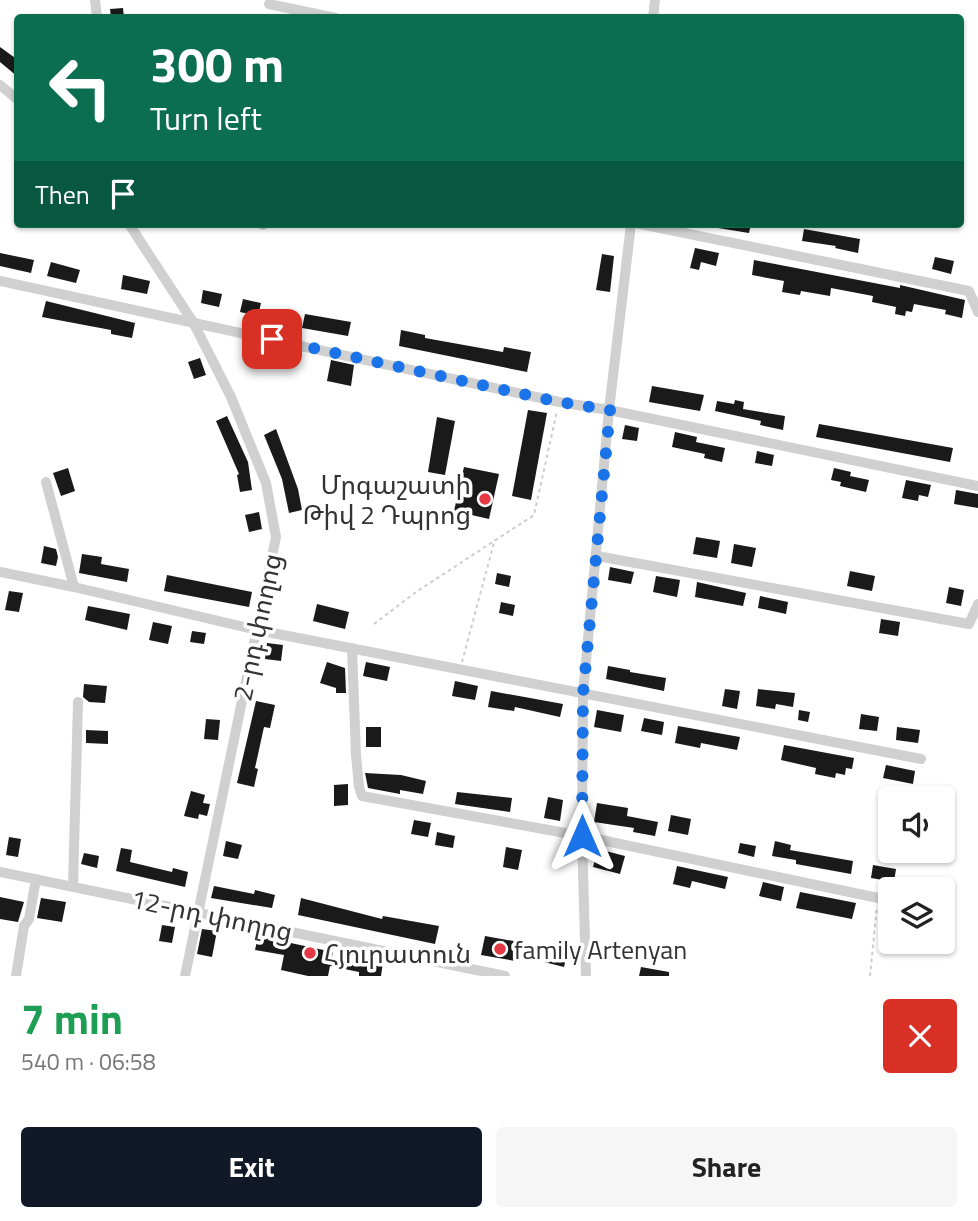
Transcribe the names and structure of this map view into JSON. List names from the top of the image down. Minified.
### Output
{"streets":{"street":["2-րդ փողոց","12-րդ փողոց"]},"crossings":[["2-րդ փողոց","12-րդ փողոց"]],"places":["Մրգաշատի Թիվ 2 Դպրոց","family Artenyan","Հյուրատուն"],"page":{"turn":["300 m","Turn left"],"then":"Then","heading":["7 min","540 m · 06:58"],"buttons":["Exit","Share"]}}
